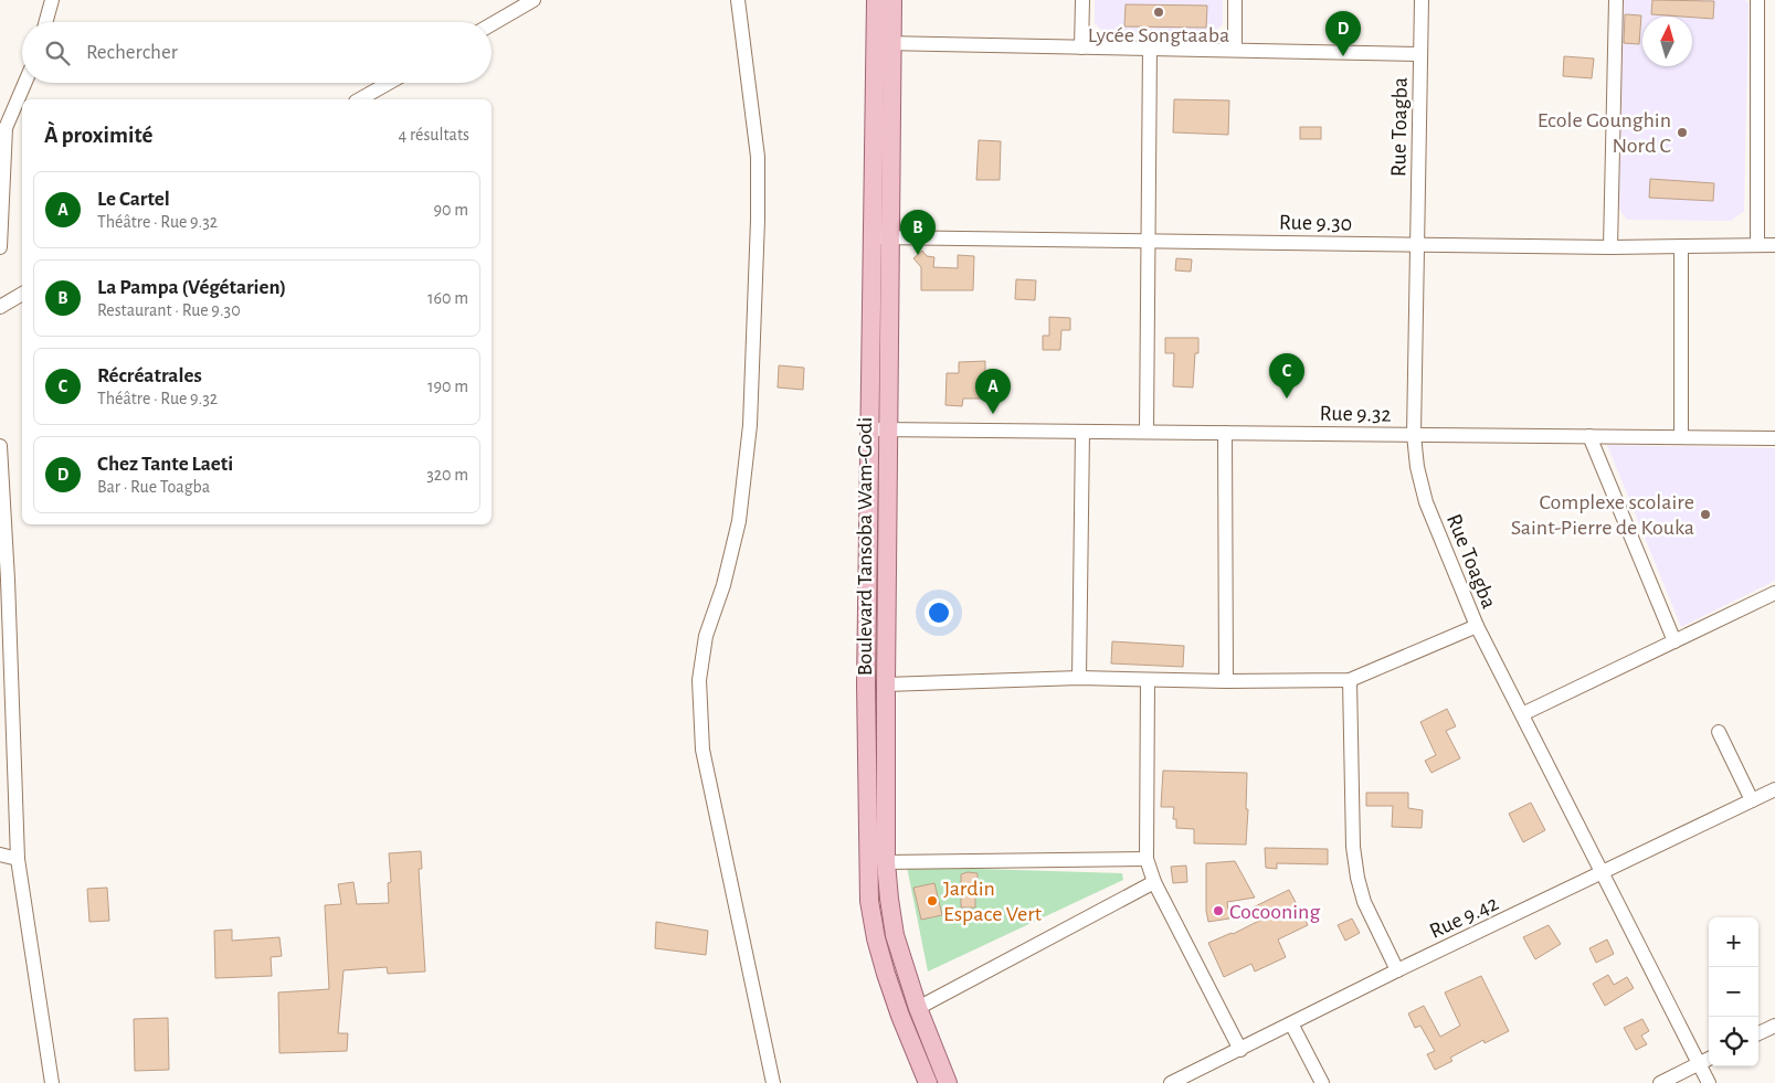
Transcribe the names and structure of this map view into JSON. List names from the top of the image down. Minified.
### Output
{"streets":{"main road":["Boulevard Tansoba Wam-Godi"],"street":["Rue Toagba","Rue 9.30","Rue 9.32","Rue 9.42"]},"crossings":[["Rue Toagba","Rue 9.30"],["Rue Toagba","Rue 9.32"],["Rue Toagba","Rue 9.42"],["Rue 9.30","Boulevard Tansoba Wam-Godi"],["Rue 9.32","Boulevard Tansoba Wam-Godi"]],"places":["Lycée Songtaaba","Ecole Gounghin Nord C","Complexe scolaire Saint-Pierre de Kouka","Jardin Espace Vert","Cocooning"],"north":"top","page":{"pins":["D","B","C","A"],"search":"Rechercher","heading":["À proximité","4 résultats"],"list":[{"mark":"A","name":"Le Cartel","note":"Théâtre · Rue 9.32","value":"90 m"},{"mark":"B","name":"La Pampa (Végétarien)","note":"Restaurant · Rue 9.30","value":"160 m"},{"mark":"C","name":"Récréatrales","note":"Théâtre · Rue 9.32","value":"190 m"},{"mark":"D","name":"Chez Tante Laeti","note":"Bar · Rue Toagba","value":"320 m"}],"map_buttons":["+","−"]}}
